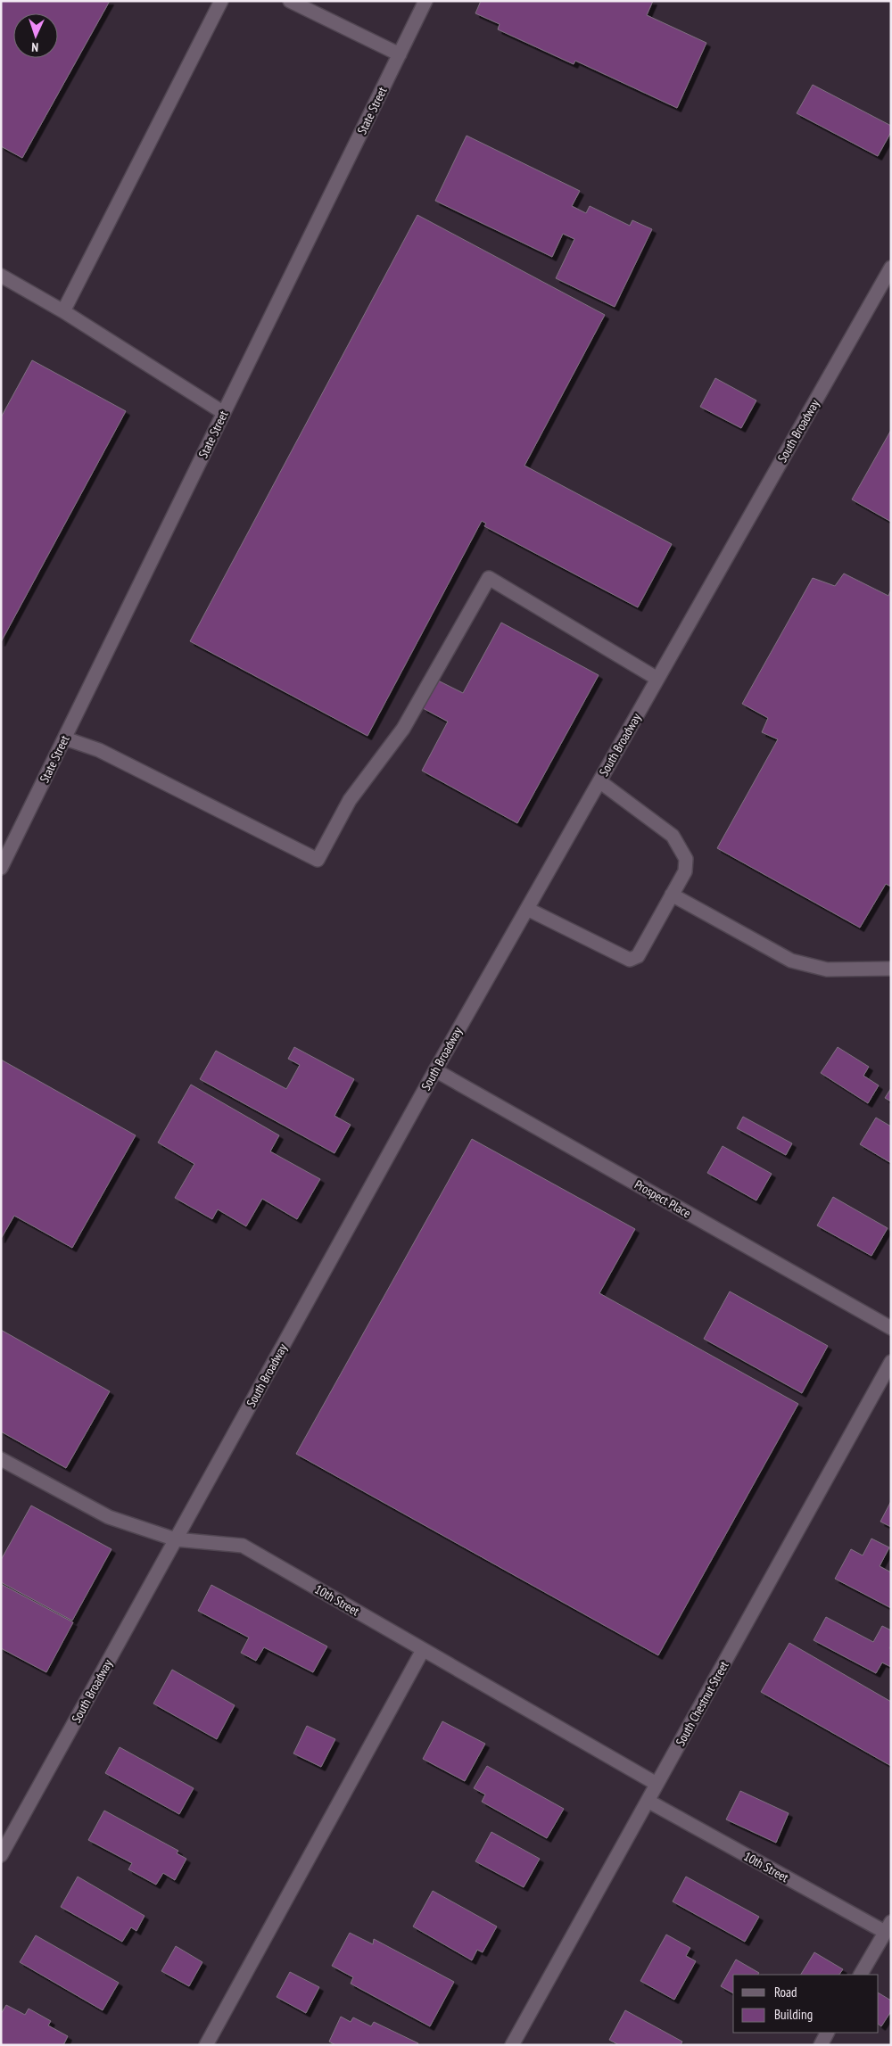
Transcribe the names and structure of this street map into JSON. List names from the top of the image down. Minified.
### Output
{"streets":{"street":["State Street","South Broadway","Prospect Place","10th Street","South Chestnut Street"]},"crossings":[["South Broadway","Prospect Place"],["South Broadway","10th Street"],["10th Street","South Chestnut Street"]],"legend":["Road","Building"],"north":"bottom"}
